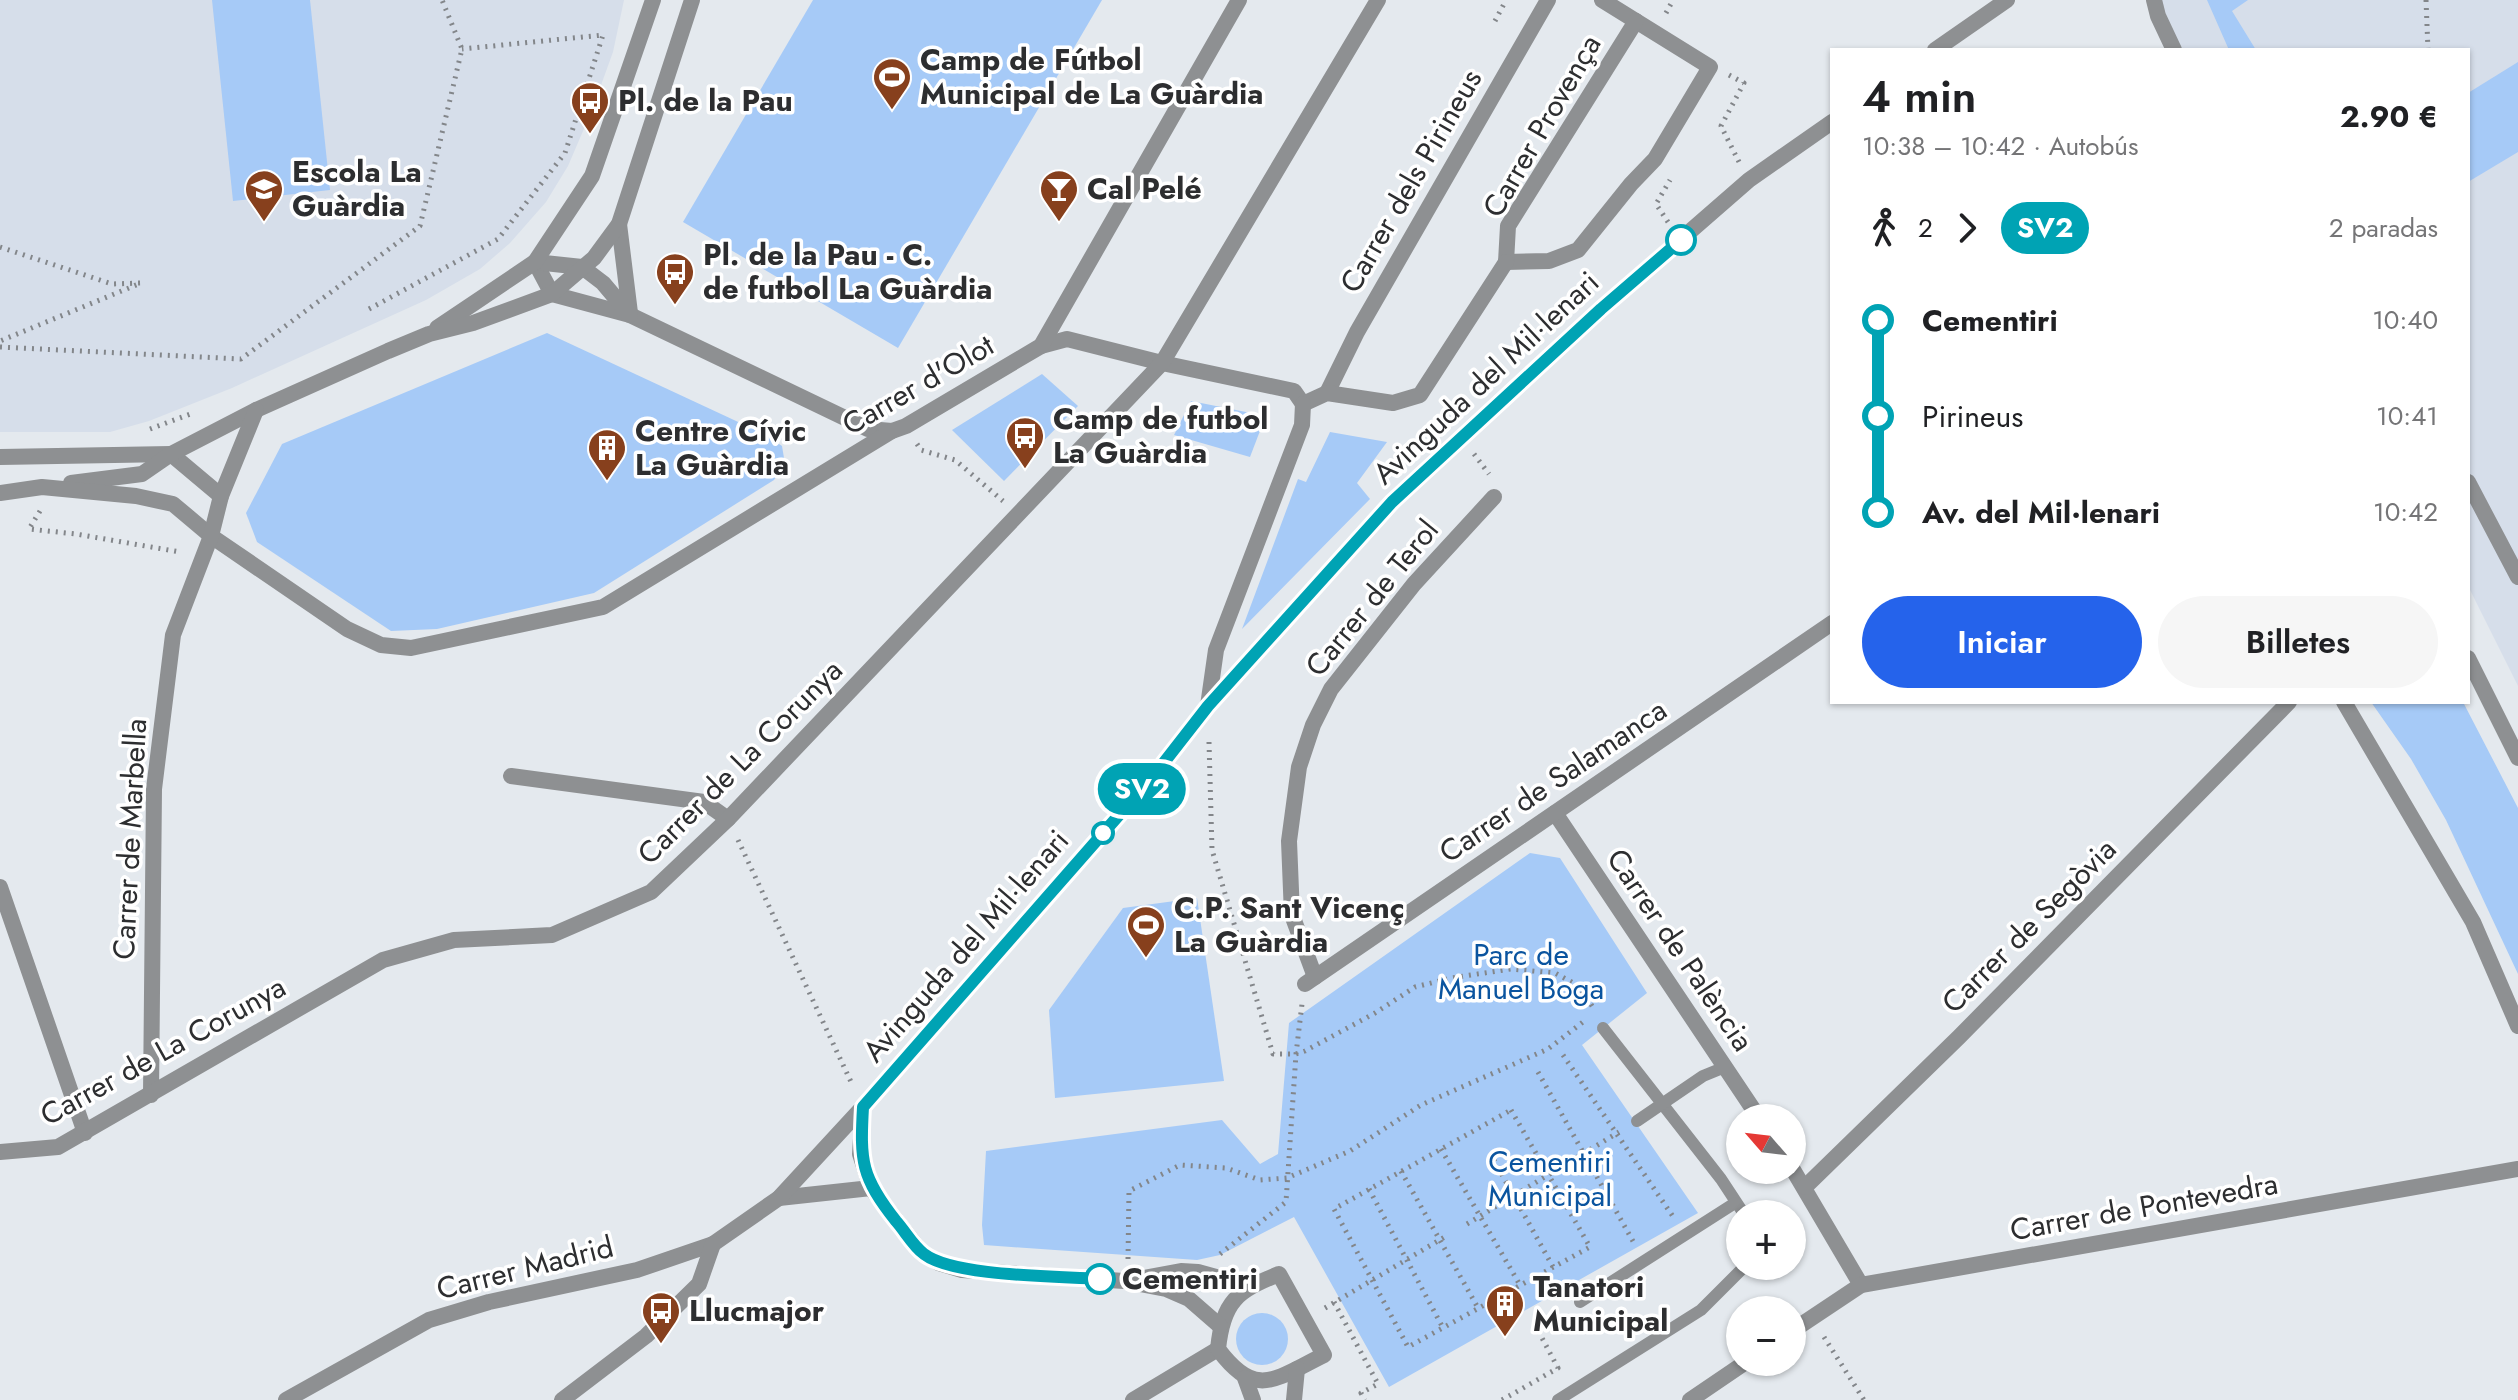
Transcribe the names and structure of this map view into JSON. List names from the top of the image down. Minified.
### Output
{"streets":{"street":["Carrer Provença","Carrer dels Pirineus","Avinguda del Mil·lenari","Carrer d'Olot","Carrer de Terol","Carrer de La Corunya","Carrer de Salamanca","Carrer de Marbella","Carrer de Segòvia","Carrer de Palència","Carrer de Pontevedra","Carrer Madrid"]},"crossings":[["Avinguda del Mil·lenari","Carrer Madrid"],["Carrer d'Olot","Carrer de Marbella"],["Carrer de Terol","Carrer de Salamanca"],["Carrer de La Corunya","Carrer de Marbella"],["Carrer de Salamanca","Carrer de Palència"]],"parks":["Parc de Manuel Boga","Cementiri Municipal"],"places":{"sports":["Camp de Fútbol Municipal de La Guàrdia","C.P. Sant Vicenç La Guàrdia"],"bus stop":["Pl. de la Pau","Pl. de la Pau - C. de futbol La Guàrdia","Camp de futbol La Guàrdia","Llucmajor"],"school or university":["Escola La Guàrdia"],"bar":["Cal Pelé"],"building":["Centre Cívic La Guàrdia","Tanatori Municipal"],"other":["Cementiri"]},"lines":["bus line SV2"],"north":"top left","page":{"on_map":"SV2","heading":["4 min","10:38 – 10:42 · Autobús","2.90 €"],"legs":["2","SV2","2 paradas"],"list":[{"name":"Cementiri","value":"10:40"},{"name":"Pirineus","value":"10:41"},{"name":"Av. del Mil·lenari","value":"10:42"}],"buttons":["Iniciar","Billetes"],"map_buttons":["+","−"]}}
